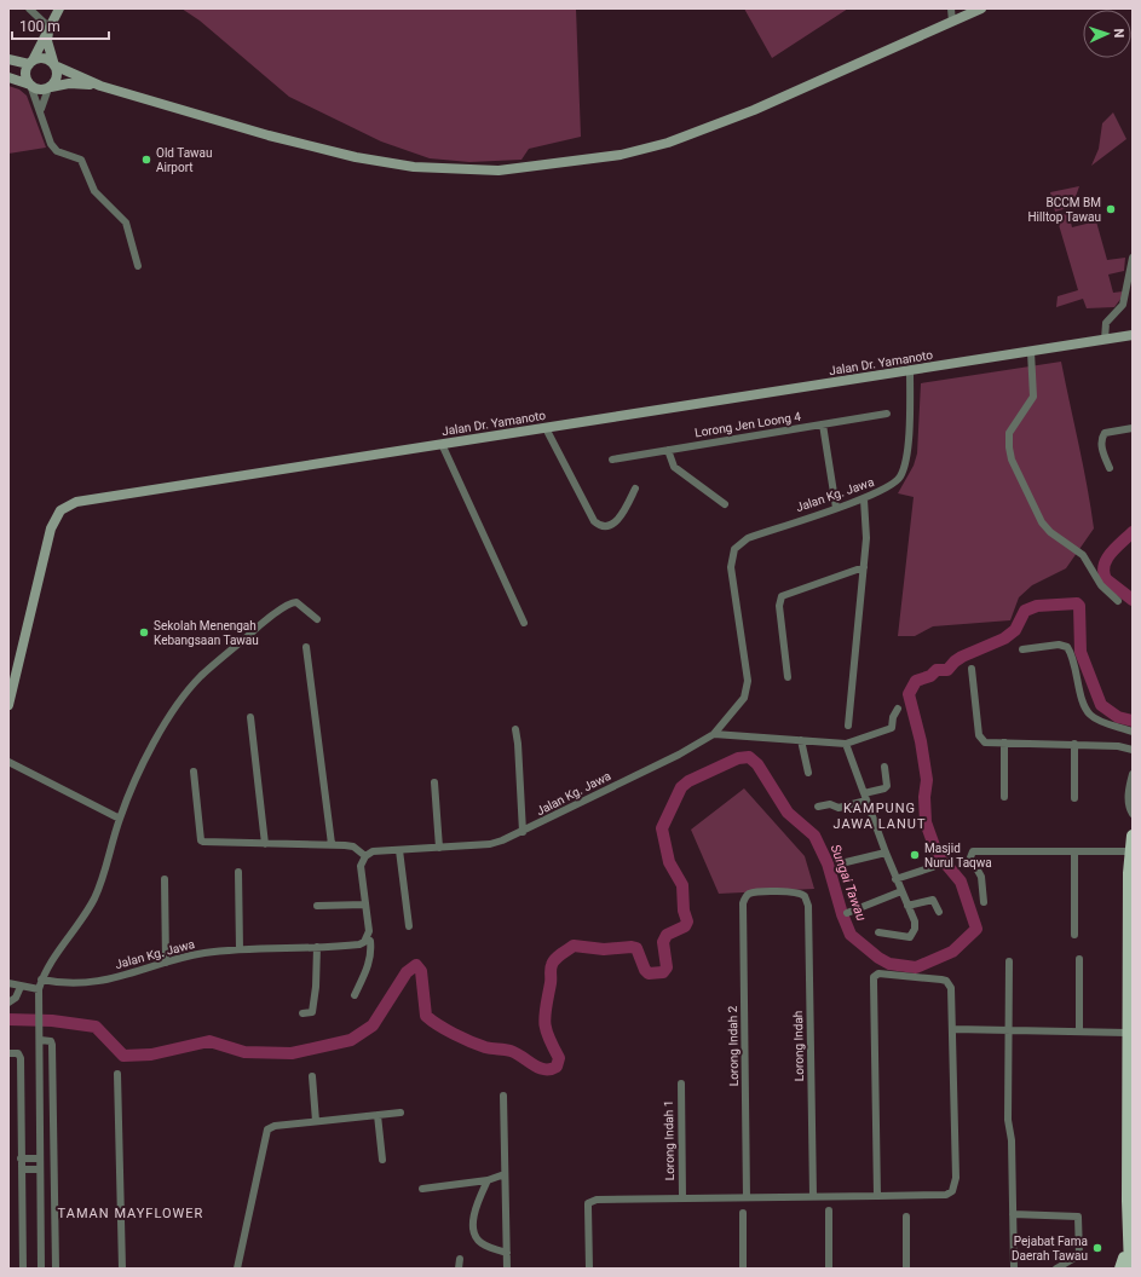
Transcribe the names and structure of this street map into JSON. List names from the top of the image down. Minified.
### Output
{"streets":{"street":["Jalan Dr. Yamanoto","Lorong Jen Loong 4","Jalan Kg. Jawa","Lorong Indah 2","Lorong Indah","Lorong Indah 1"]},"crossings":[["Jalan Dr. Yamanoto","Jalan Kg. Jawa"],["Lorong Indah 2","Lorong Indah"]],"districts":["KAMPUNG JAWA LANUT","TAMAN MAYFLOWER"],"water":["Sungai Tawau"],"places":["Old Tawau Airport","BCCM BM Hilltop Tawau","Sekolah Menengah Kebangsaan Tawau","Masjid Nurul Taqwa","Pejabat Fama Daerah Tawau"],"scale_bar":"100 m","north":"right"}
